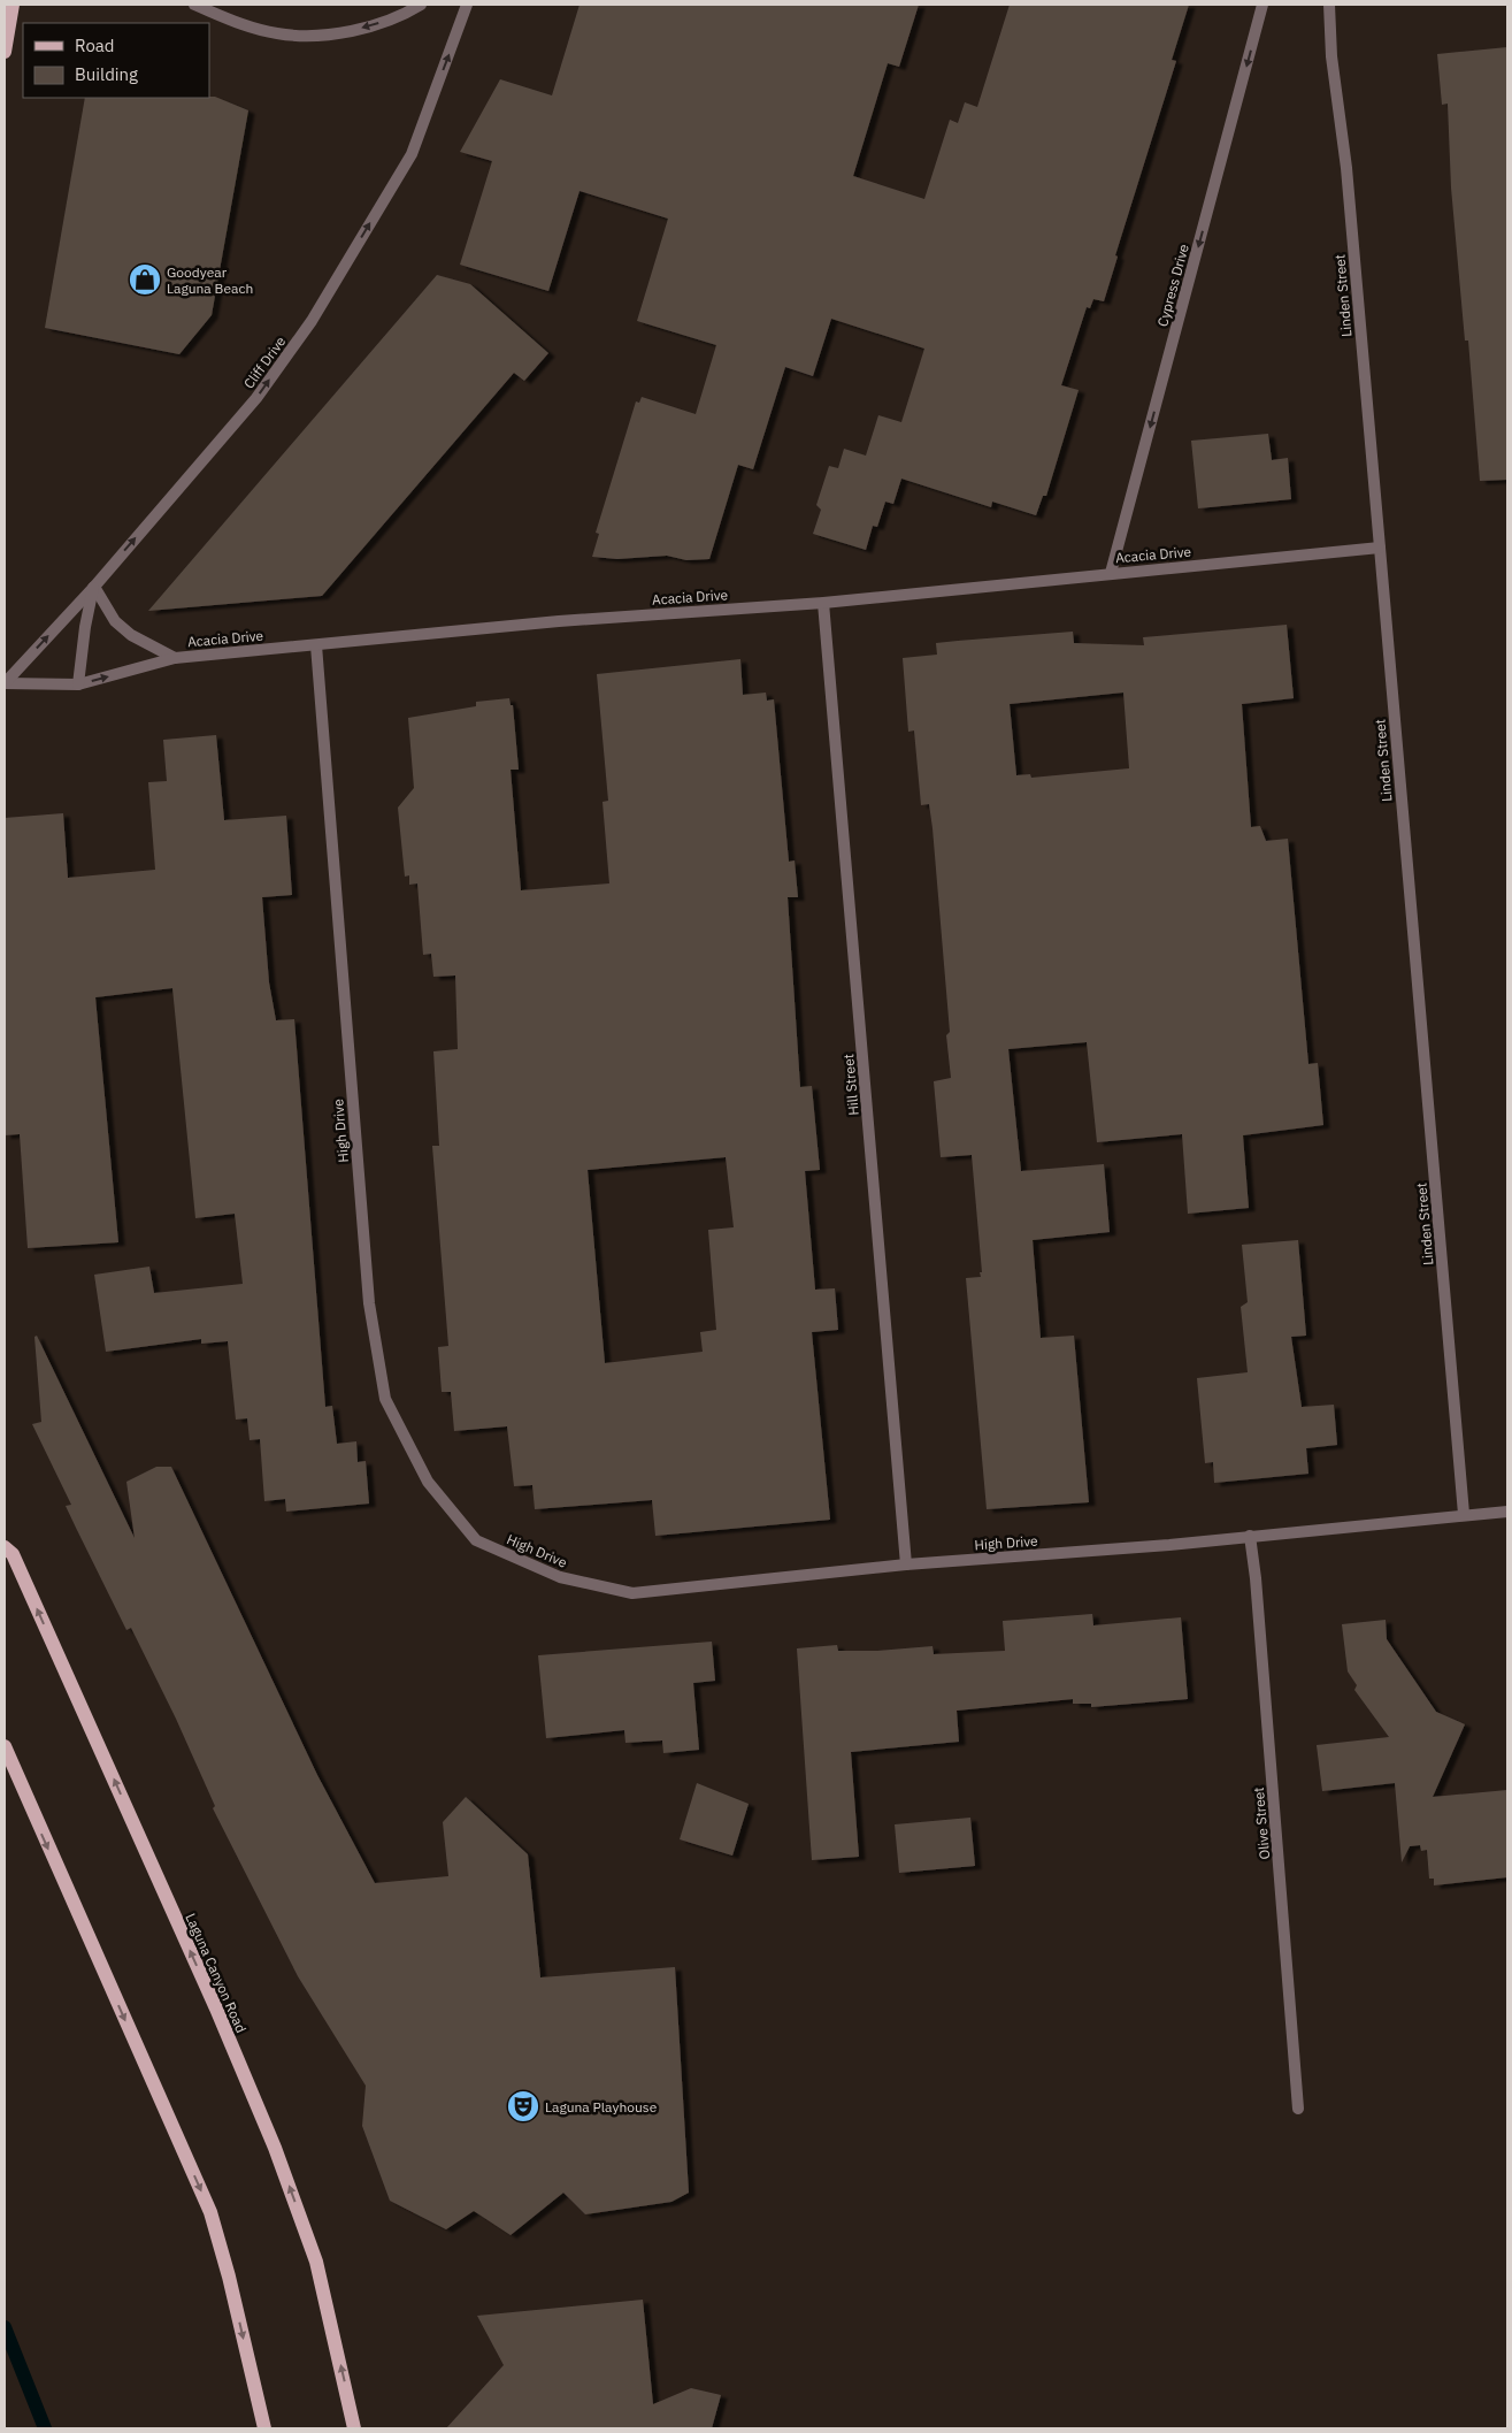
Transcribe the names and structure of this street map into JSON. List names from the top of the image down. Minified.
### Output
{"streets":{"main road":["Laguna Canyon Road"],"street":["Cypress Drive","Linden Street","Cliff Drive","Acacia Drive","Hill Street","High Drive","Olive Street"]},"crossings":[["Cypress Drive","Acacia Drive"],["Linden Street","Acacia Drive"],["Linden Street","High Drive"],["Cliff Drive","Acacia Drive"],["Acacia Drive","Hill Street"],["Acacia Drive","High Drive"],["Hill Street","High Drive"],["High Drive","Olive Street"]],"one_way":["Cypress Drive","Cliff Drive"],"places":{"shop":["Goodyear Laguna Beach"],"theatre":["Laguna Playhouse"]},"legend":["Road","Building"]}
